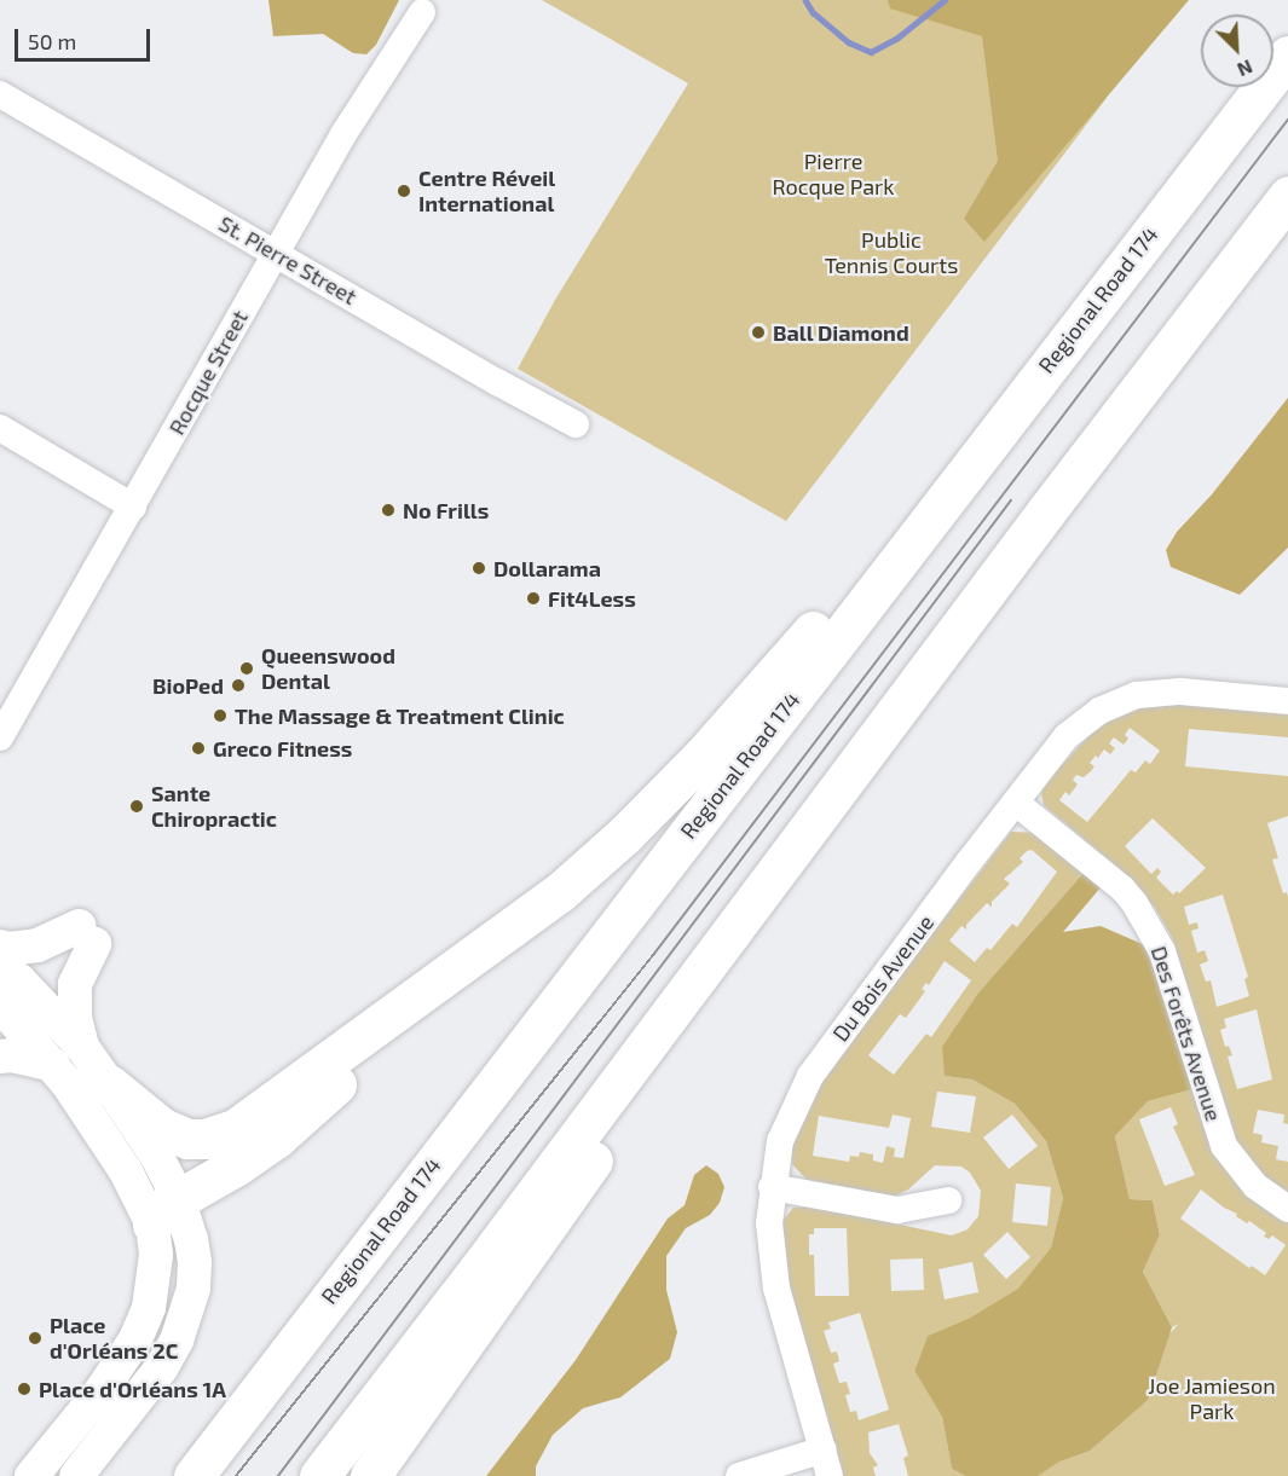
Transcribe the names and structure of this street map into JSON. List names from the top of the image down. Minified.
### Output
{"streets":{"highway":["Regional Road 174"],"street":["St. Pierre Street","Rocque Street","Du Bois Avenue","Des Forêts Avenue"]},"crossings":[["St. Pierre Street","Rocque Street"],["Du Bois Avenue","Des Forêts Avenue"]],"parks":["Pierre Rocque Park","Public Tennis Courts","Joe Jamieson Park"],"places":["Centre Réveil International","Ball Diamond","No Frills","Dollarama","Fit4Less","Queenswood Dental","BioPed","The Massage & Treatment Clinic","Greco Fitness","Sante Chiropractic","Place d'Orléans 2C","Place d'Orléans 1A"],"scale_bar":"50 m","north":"bottom right"}
